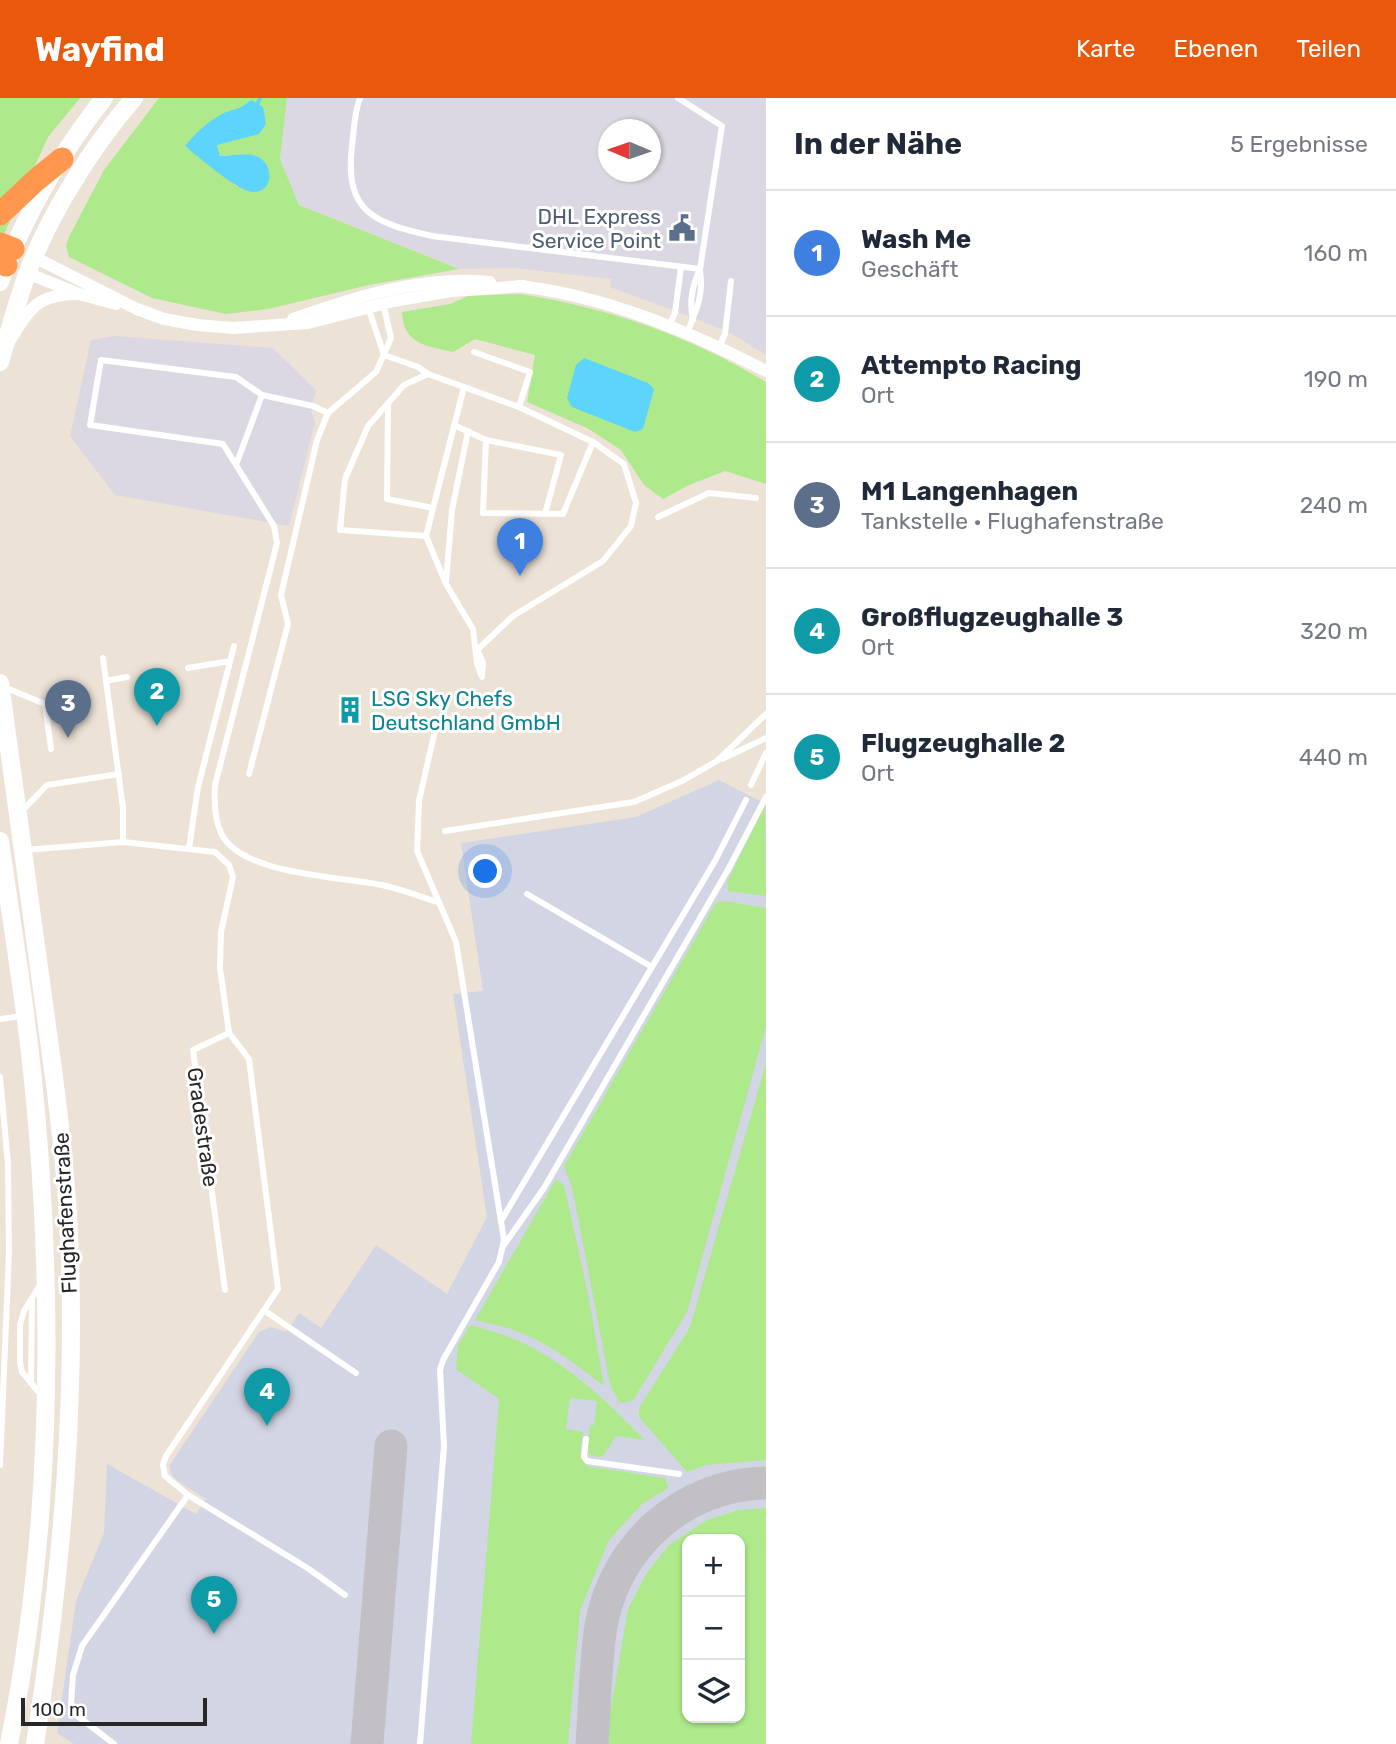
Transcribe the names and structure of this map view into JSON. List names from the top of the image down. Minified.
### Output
{"streets":{"main road":["Flughafenstraße"],"lane":["Gradestraße"]},"places":{"public building":["DHL Express Service Point"],"building":["LSG Sky Chefs Deutschland GmbH"]},"scale_bar":"100 m","north":"left","page":{"header":"Wayfind","nav":["Karte","Ebenen","Teilen"],"heading":["In der Nähe","5 Ergebnisse"],"list":[{"mark":"1","name":"Wash Me","note":"Geschäft","value":"160 m"},{"mark":"2","name":"Attempto Racing","note":"Ort","value":"190 m"},{"mark":"3","name":"M1 Langenhagen","note":"Tankstelle · Flughafenstraße","value":"240 m"},{"mark":"4","name":"Großflugzeughalle 3","note":"Ort","value":"320 m"},{"mark":"5","name":"Flugzeughalle 2","note":"Ort","value":"440 m"}],"pins":["1","2","3","4","5"],"map_buttons":["+","−"],"scale":"100 m"}}
